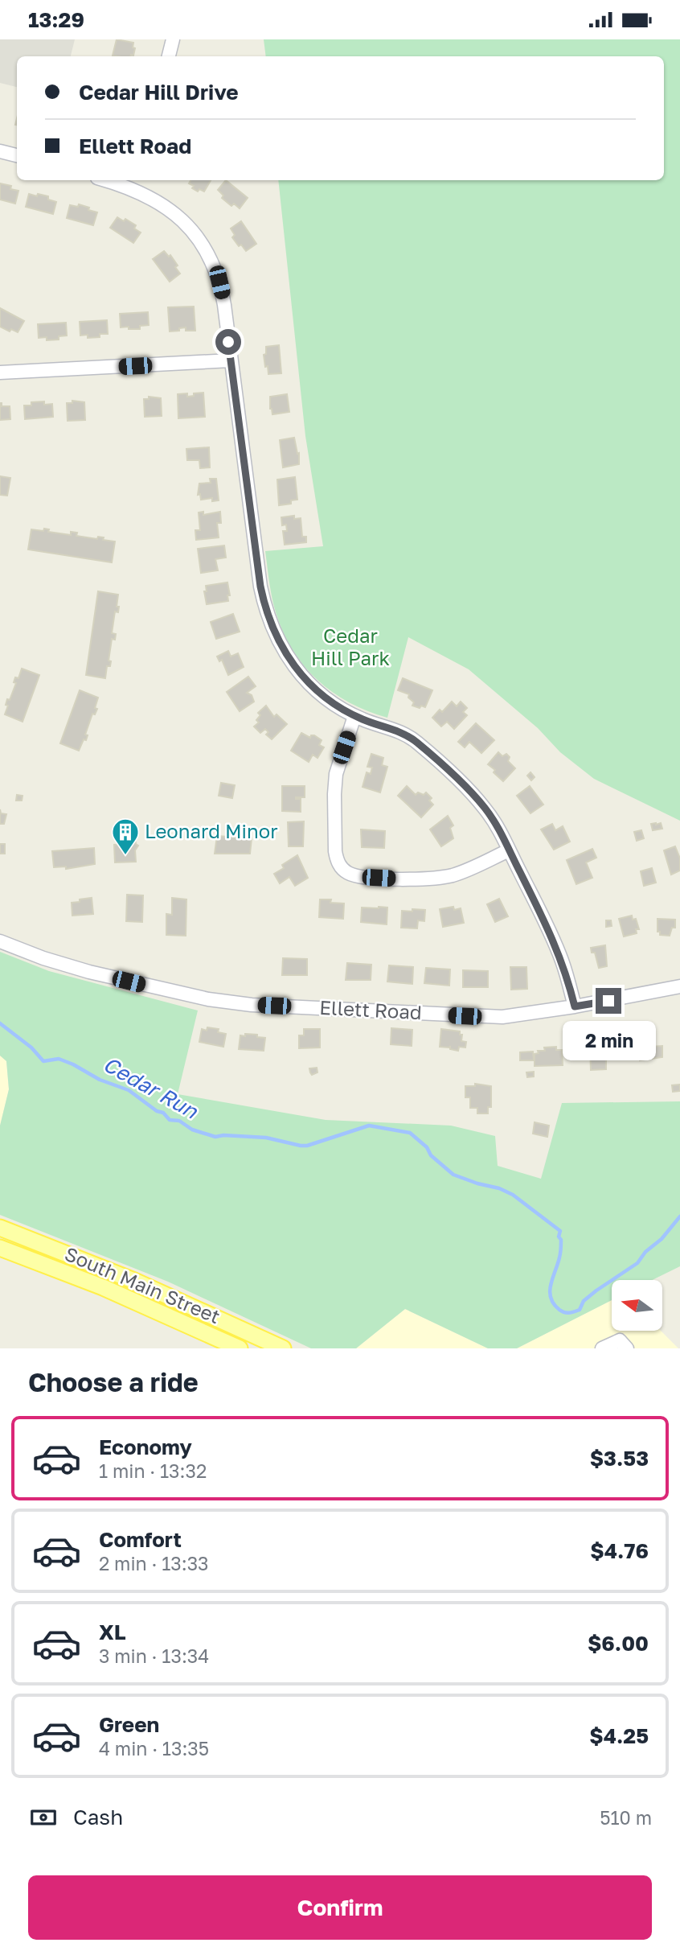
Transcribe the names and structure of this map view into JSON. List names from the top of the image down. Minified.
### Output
{"streets":{"main road":["South Main Street"],"street":["Ellett Road"]},"water":["Cedar Run"],"parks":["Cedar Hill Park"],"places":{"building":["Leonard Minor"]},"north":"left","page":{"status":"13:29","banner":["Cedar Hill Drive","Ellett Road"],"bubble":"2 min","heading":"Choose a ride","list":[{"name":"Economy","note":"1 min · 13:32","value":"$3.53"},{"name":"Comfort","note":"2 min · 13:33","value":"$4.76"},{"name":"XL","note":"3 min · 13:34","value":"$6.00"},{"name":"Green","note":"4 min · 13:35","value":"$4.25"}],"pay":["Cash","510 m"],"buttons":"Confirm"}}
